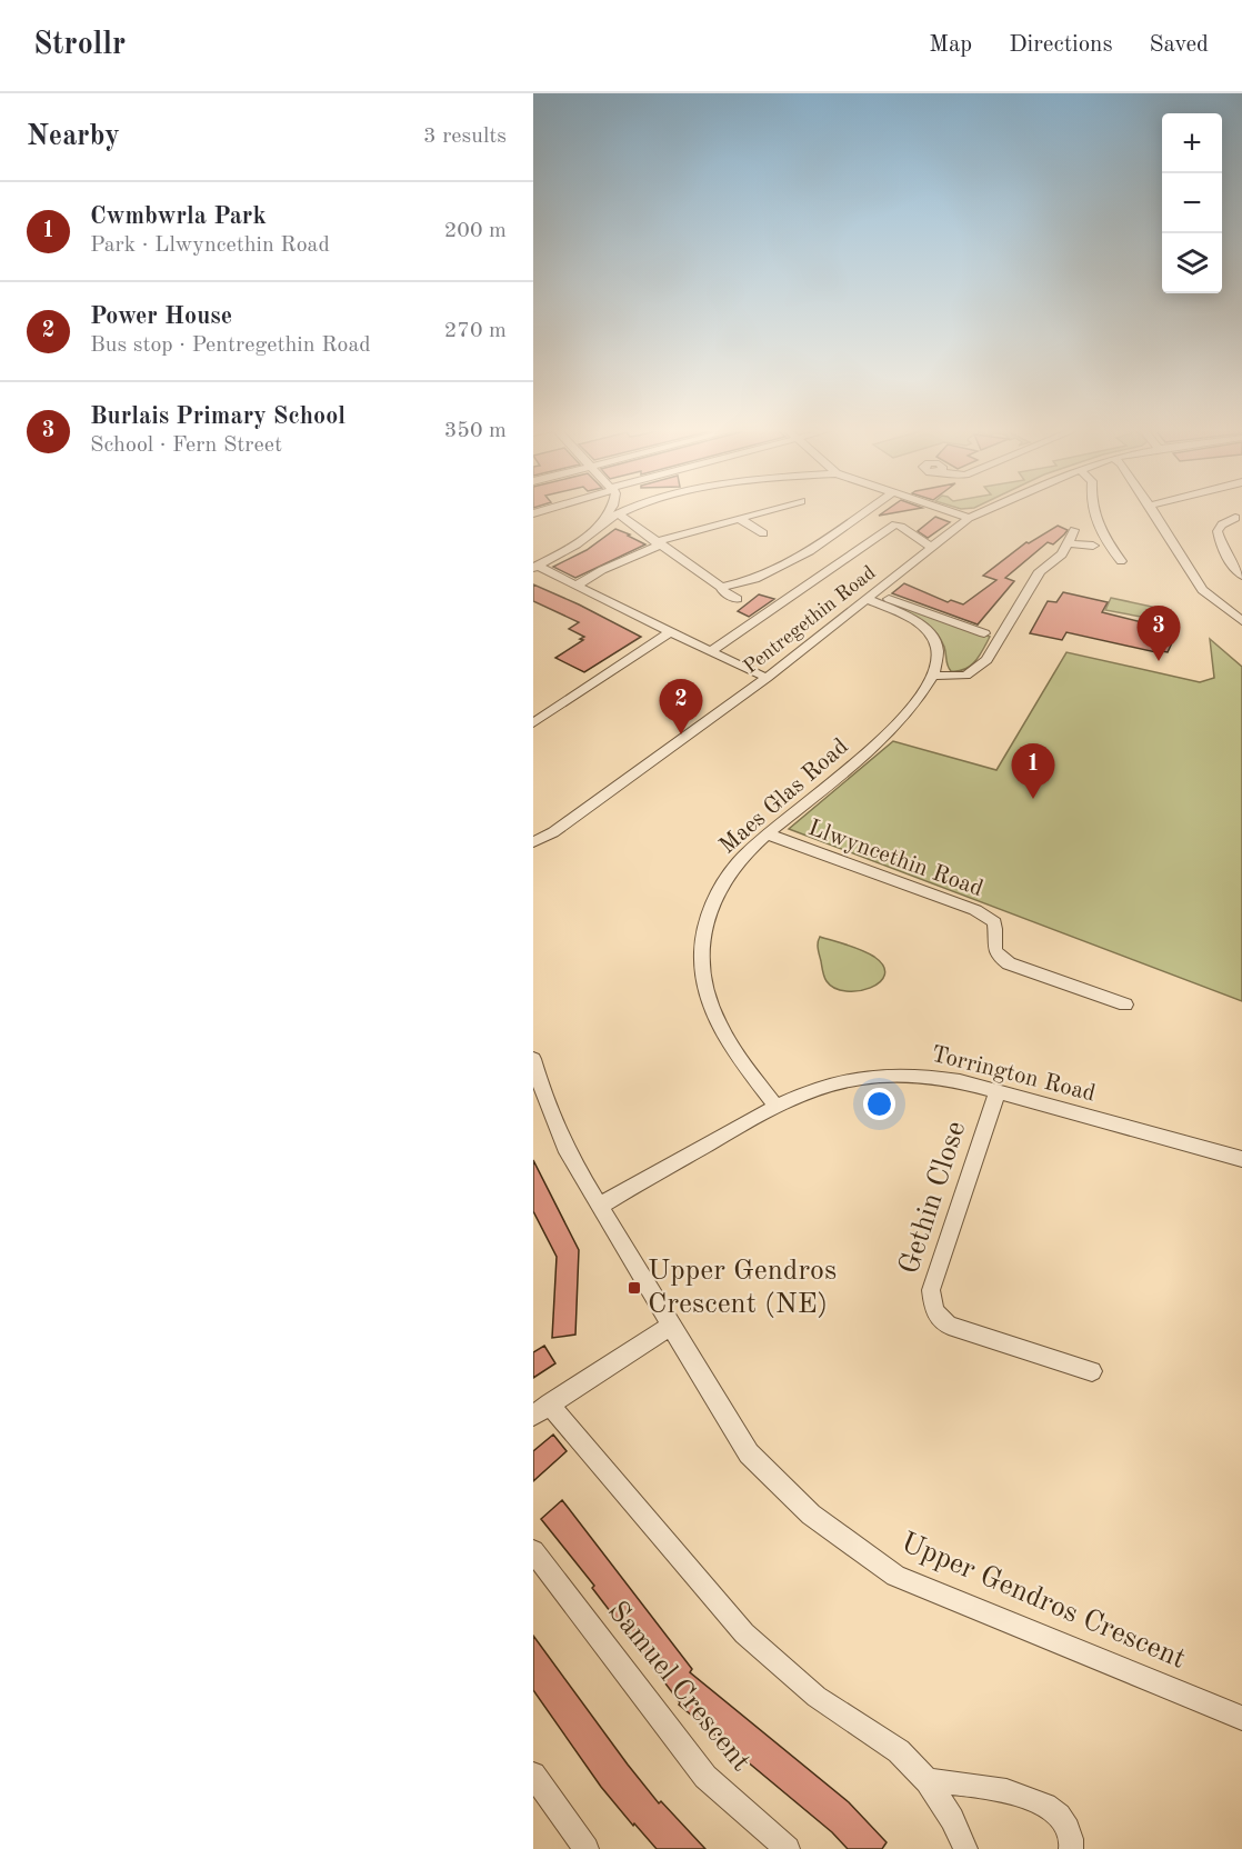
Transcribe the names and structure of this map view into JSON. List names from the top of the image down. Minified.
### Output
{"streets":{"street":["Pentregethin Road","Maes Glas Road","Llwyncethin Road","Torrington Road","Gethin Close","Upper Gendros Crescent","Samuel Crescent"]},"crossings":[["Maes Glas Road","Llwyncethin Road"],["Maes Glas Road","Torrington Road"],["Torrington Road","Gethin Close"],["Torrington Road","Upper Gendros Crescent"]],"places":{"transit":["Upper Gendros Crescent (NE)"]},"page":{"header":"Strollr","nav":["Map","Directions","Saved"],"heading":["Nearby","3 results"],"map_buttons":["+","−"],"list":[{"mark":"1","name":"Cwmbwrla Park","note":"Park · Llwyncethin Road","value":"200 m"},{"mark":"2","name":"Power House","note":"Bus stop · Pentregethin Road","value":"270 m"},{"mark":"3","name":"Burlais Primary School","note":"School · Fern Street","value":"350 m"}],"pins":["3","2","1"]}}
